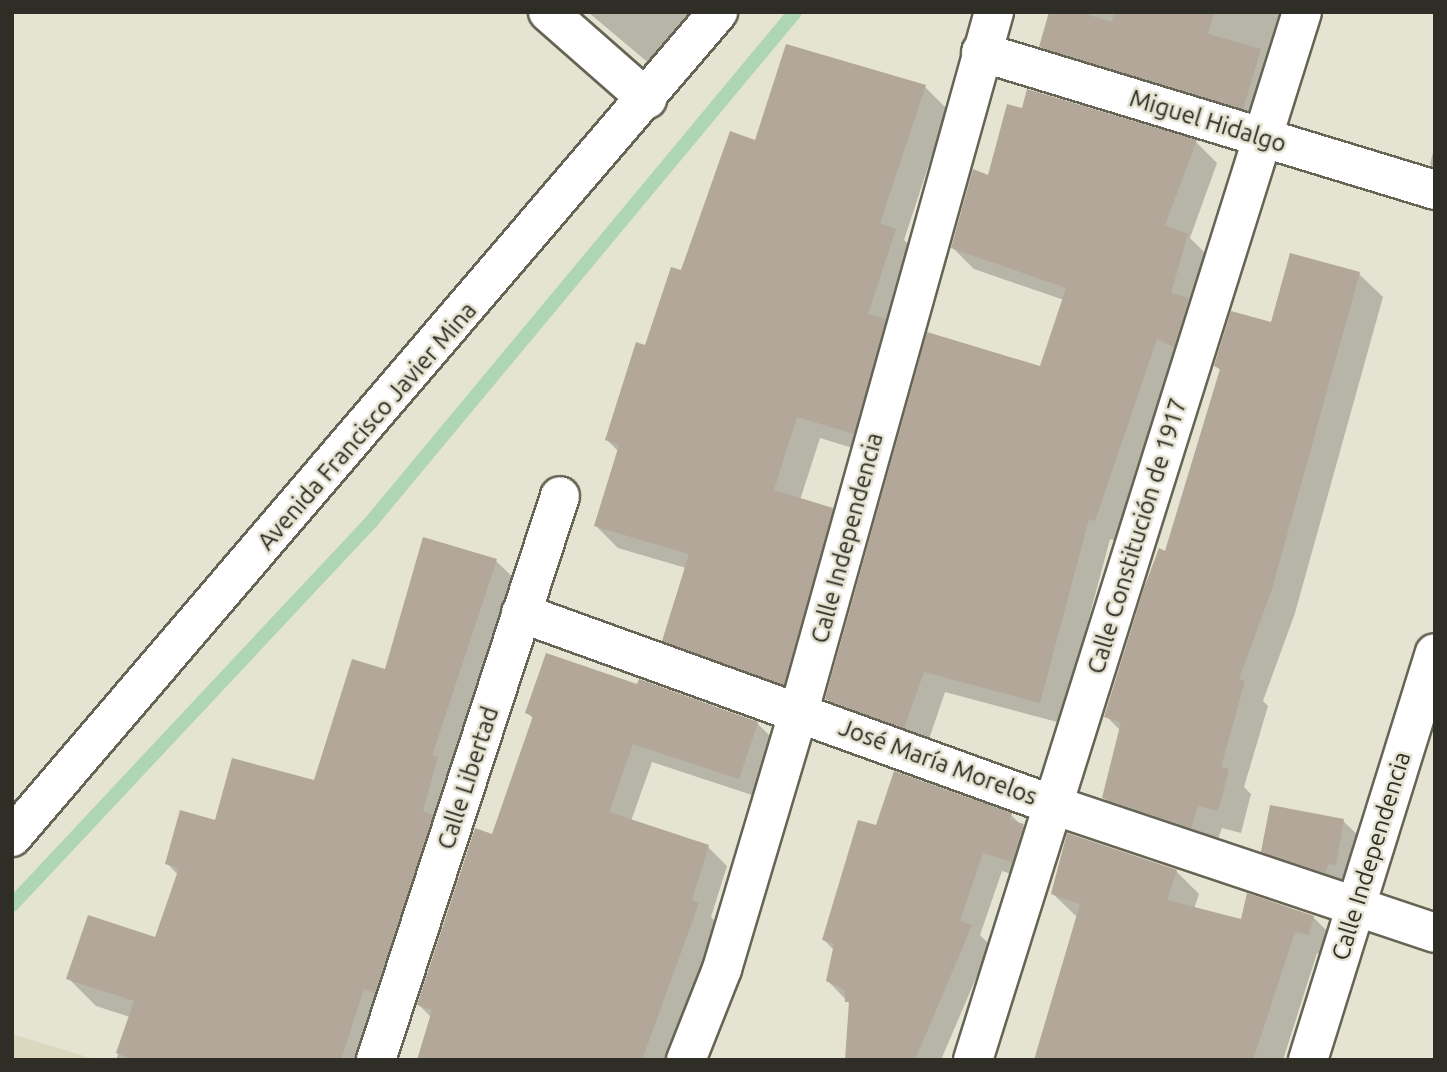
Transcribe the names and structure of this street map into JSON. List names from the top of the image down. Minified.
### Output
{"streets":{"street":["Miguel Hidalgo","Avenida Francisco Javier Mina","Calle Constitución de 1917","Calle Independencia","José María Morelos","Calle Libertad"]},"crossings":[["Miguel Hidalgo","Calle Constitución de 1917"],["Miguel Hidalgo","Calle Independencia"],["Calle Constitución de 1917","José María Morelos"],["Calle Independencia","José María Morelos"],["José María Morelos","Calle Libertad"]]}
